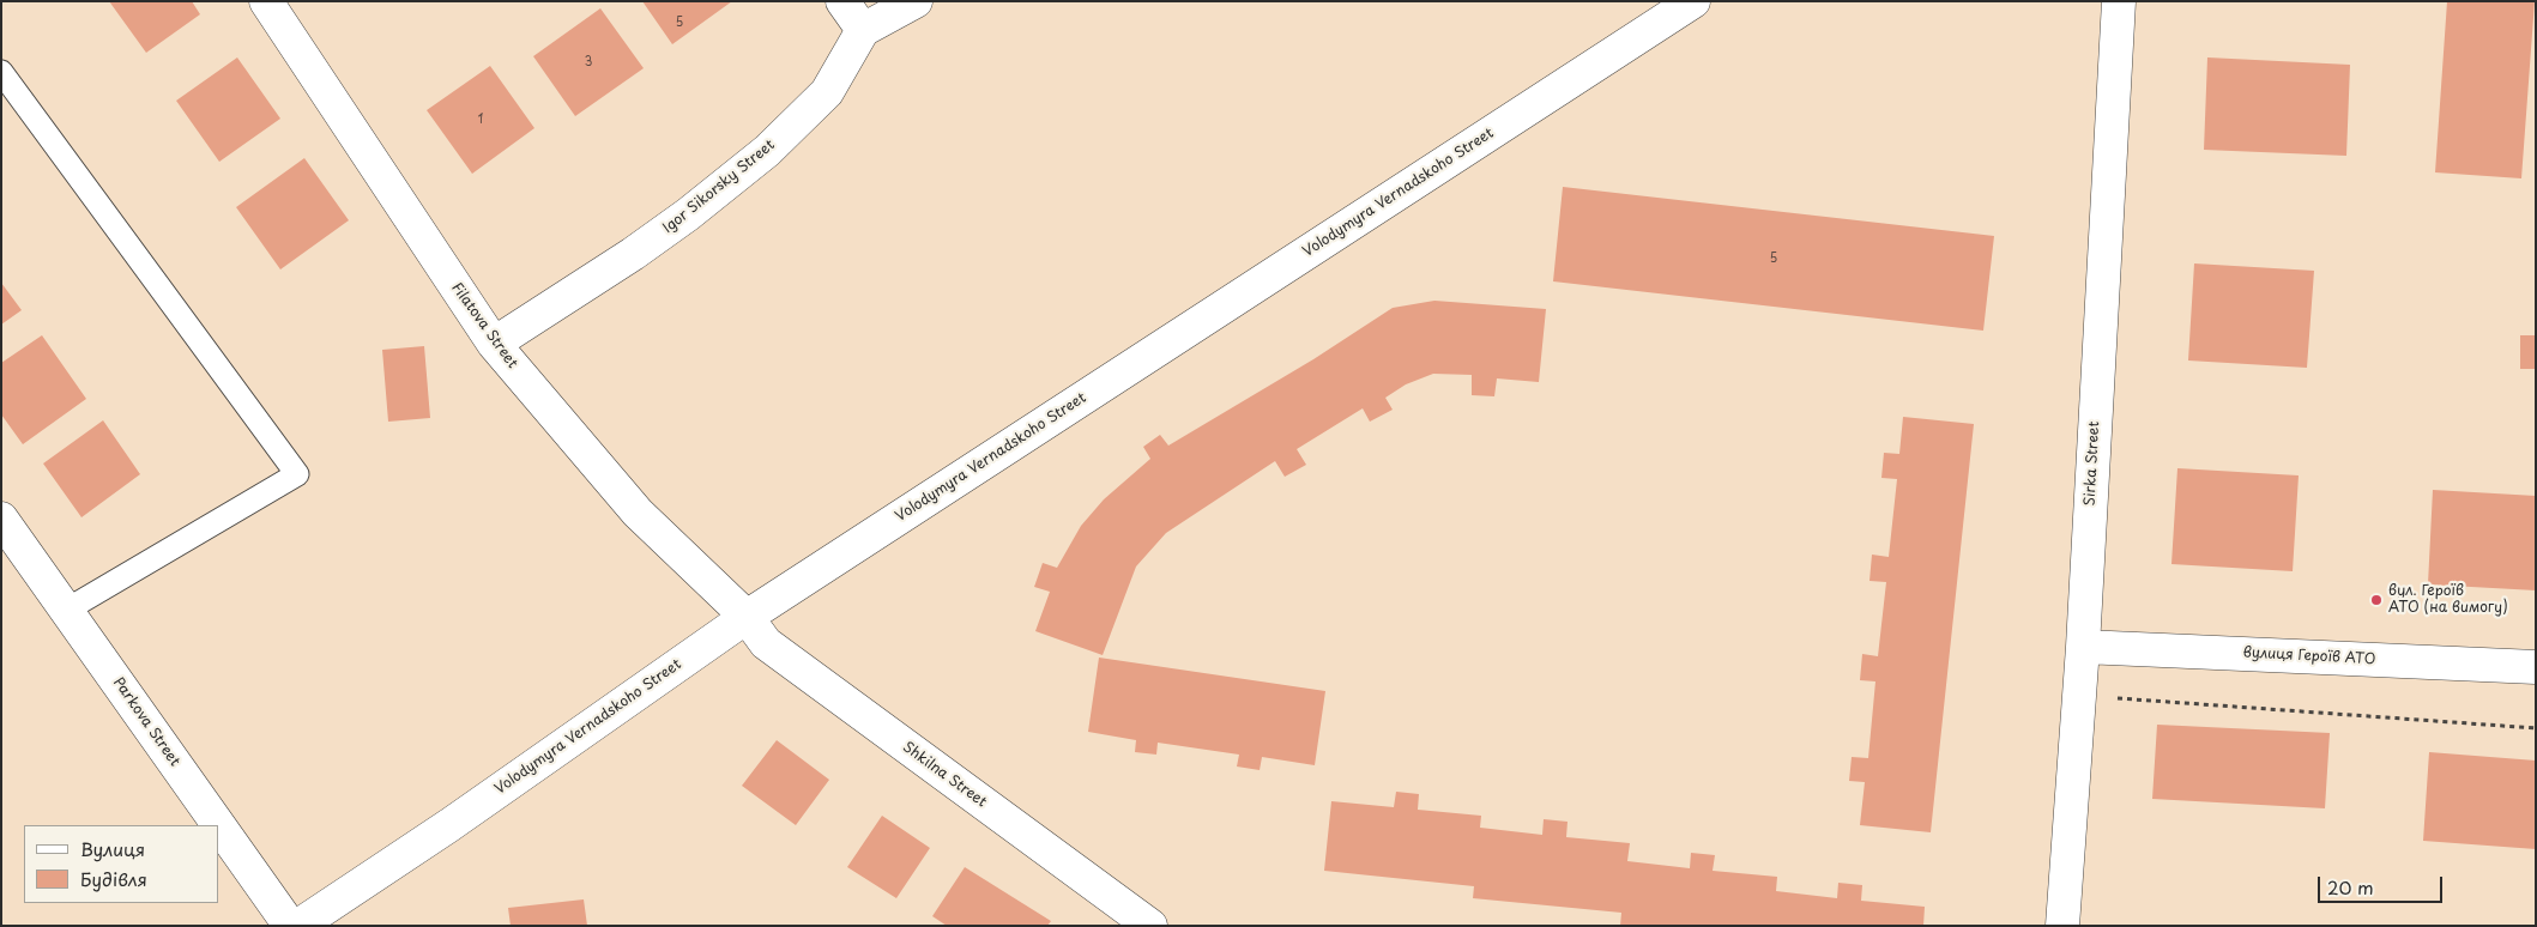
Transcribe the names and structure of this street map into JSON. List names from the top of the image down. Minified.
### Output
{"streets":{"street":["Igor Sikorsky Street","Volodymyra Vernadskoho Street","Filatova Street","Sirka Street","вулиця Героїв АТО","Parkova Street","Shkilna Street"]},"crossings":[["Igor Sikorsky Street","Filatova Street"],["Volodymyra Vernadskoho Street","Filatova Street"],["Volodymyra Vernadskoho Street","Shkilna Street"],["Filatova Street","Shkilna Street"],["Sirka Street","вулиця Героїв АТО"]],"places":["вул. Героїв АТО (на вимогу)"],"house_numbers":["5","3","1","5"],"legend":["Вулиця","Будівля"],"scale_bar":"20 m"}
